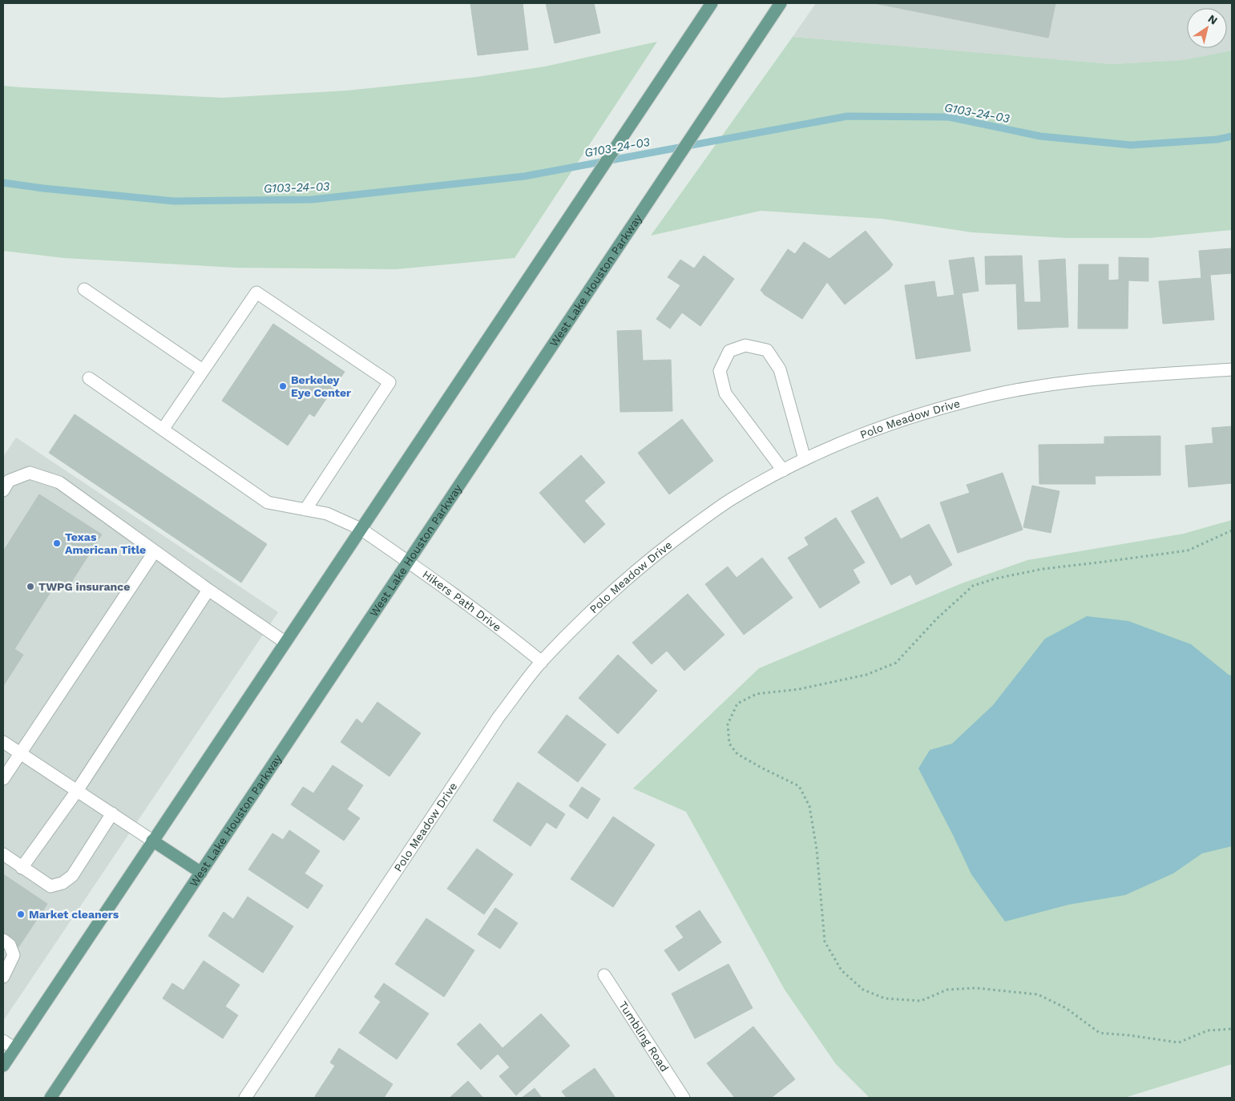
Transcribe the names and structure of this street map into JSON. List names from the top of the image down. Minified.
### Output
{"streets":{"main road":["West Lake Houston Parkway"],"street":["Polo Meadow Drive","Hikers Path Drive","Tumbling Road"]},"crossings":[["West Lake Houston Parkway","Hikers Path Drive"],["Polo Meadow Drive","Hikers Path Drive"]],"water":["G103-24-03"],"places":["Berkeley Eye Center","Texas American Title","TWPG insurance","Market cleaners"],"north":"top right"}
